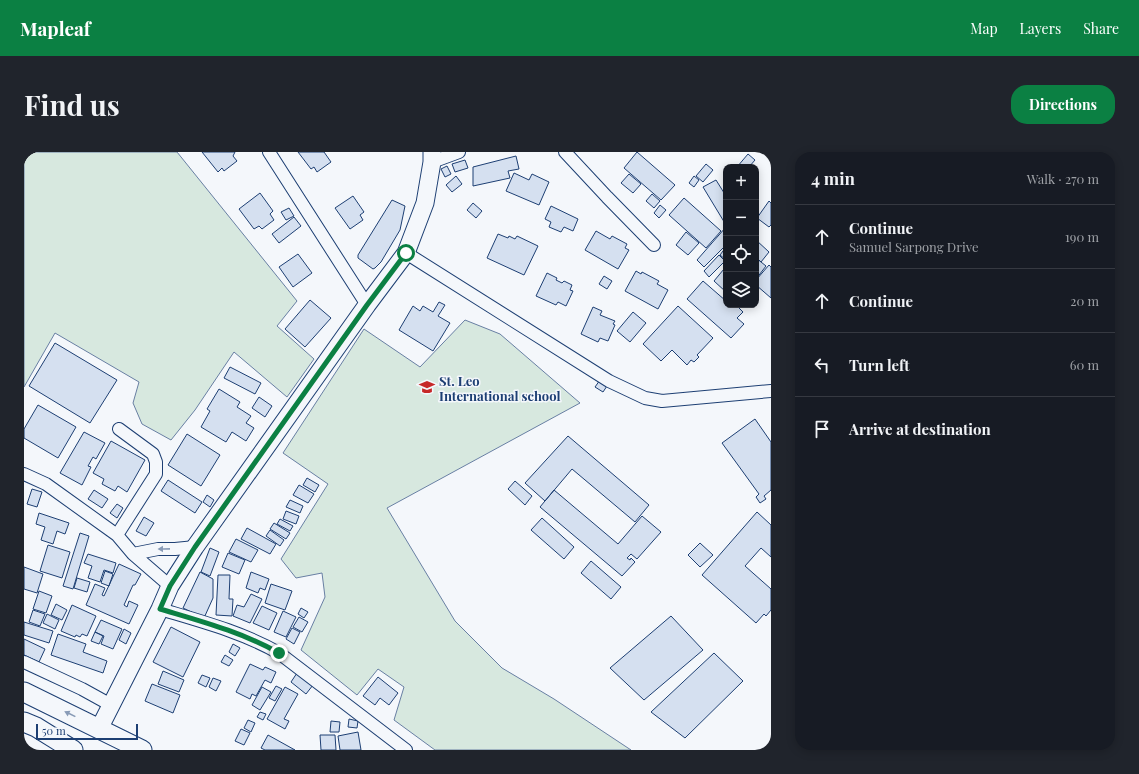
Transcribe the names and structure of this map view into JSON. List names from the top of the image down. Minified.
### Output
{"places":{"school or university":["St. Leo International school"]},"scale_bar":"50 m","page":{"header":"Mapleaf","nav":["Map","Layers","Share"],"buttons":"Directions","title":"Find us","heading":["4 min","Walk · 270 m"],"map_buttons":["+","−"],"list":[["Continue","Samuel Sarpong Drive","190 m"],["Continue","20 m"],["Turn left","60 m"],"Arrive at destination"],"scale":"50 m"}}
